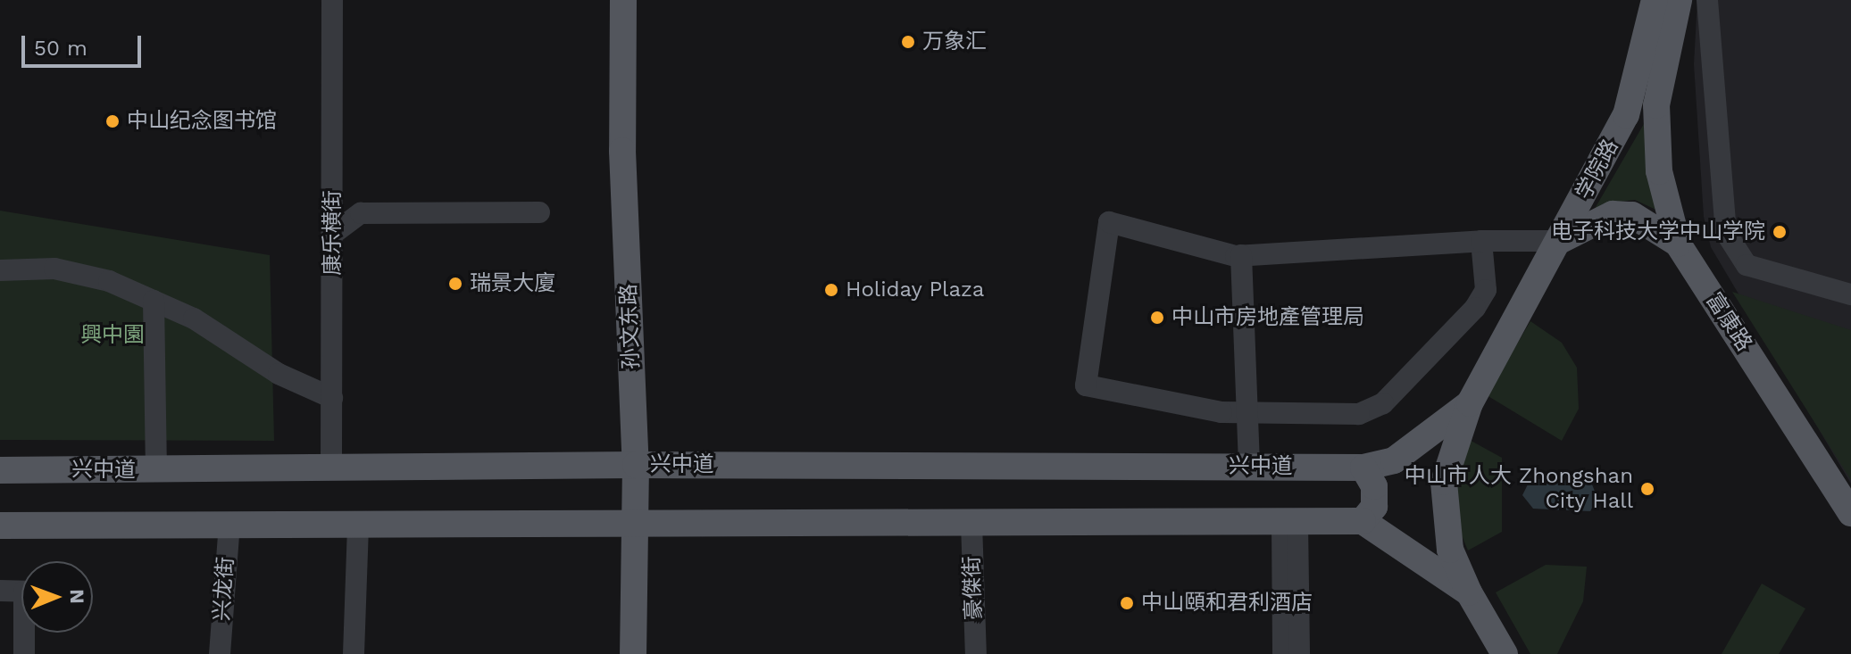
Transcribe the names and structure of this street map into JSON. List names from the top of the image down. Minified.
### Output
{"streets":{"main road":["学院路","富康路","孙文东路","兴中道"],"street":["康乐横街","豪傑街","兴龙街"]},"crossings":[["学院路","富康路"],["学院路","兴中道"],["康乐横街","兴中道"],["孙文东路","兴中道"]],"parks":["興中園"],"places":["万象汇","中山纪念图书馆","电子科技大学中山学院","瑞景大廈","Holiday Plaza","中山市房地產管理局","中山市人大 Zhongshan City Hall","中山頤和君利酒店"],"scale_bar":"50 m","north":"right"}
